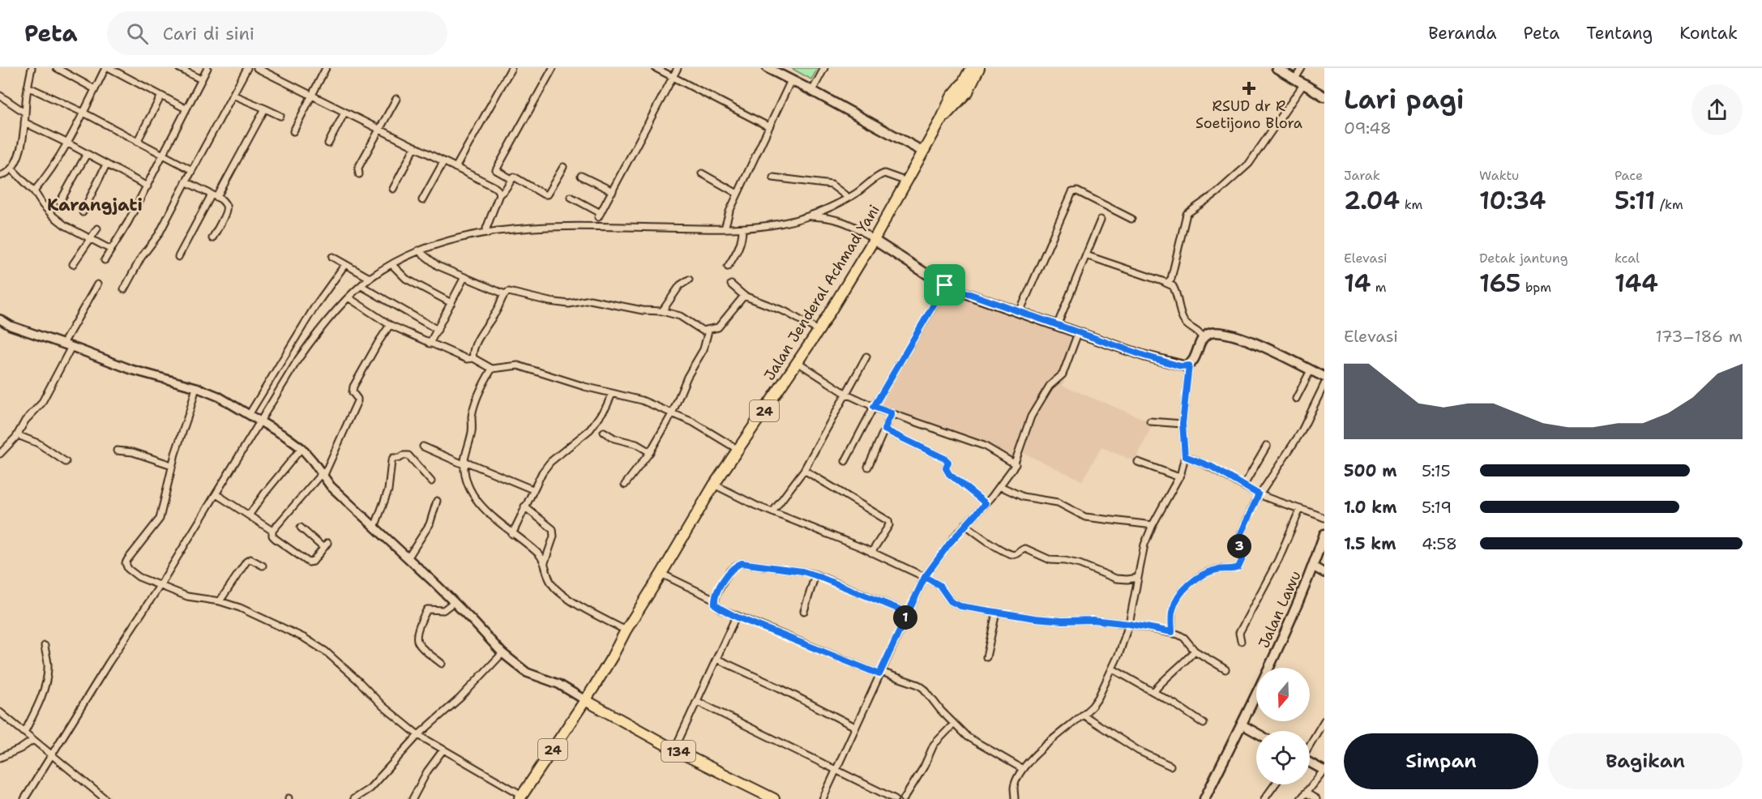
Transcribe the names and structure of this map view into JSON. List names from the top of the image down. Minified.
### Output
{"streets":{"main road":["Jalan Jenderal Achmad Yani","24","Jalan Lawu","134"]},"crossings":[["Jalan Jenderal Achmad Yani","24"],["Jalan Jenderal Achmad Yani","134"],["24","134"]],"districts":["Karangjati"],"places":{"health":["RSUD dr R Soetijono Blora"]},"north":"bottom","page":{"header":"Peta","search":"Cari di sini","nav":["Beranda","Peta","Tentang","Kontak"],"heading":["Lari pagi","09:48"],"stats":[["Jarak","2.04 km"],["Waktu","10:34"],["Pace","5:11 /km"],["Elevasi","14 m"],["Detak jantung","165 bpm"],["kcal","144"]],"chart":["Elevasi","173–186 m"],"list":[{"name":"500 m","note":"5:15"},{"name":"1.0 km","note":"5:19"},{"name":"1.5 km","note":"4:58"}],"pins":["3","1"],"buttons":["Simpan","Bagikan"]}}
